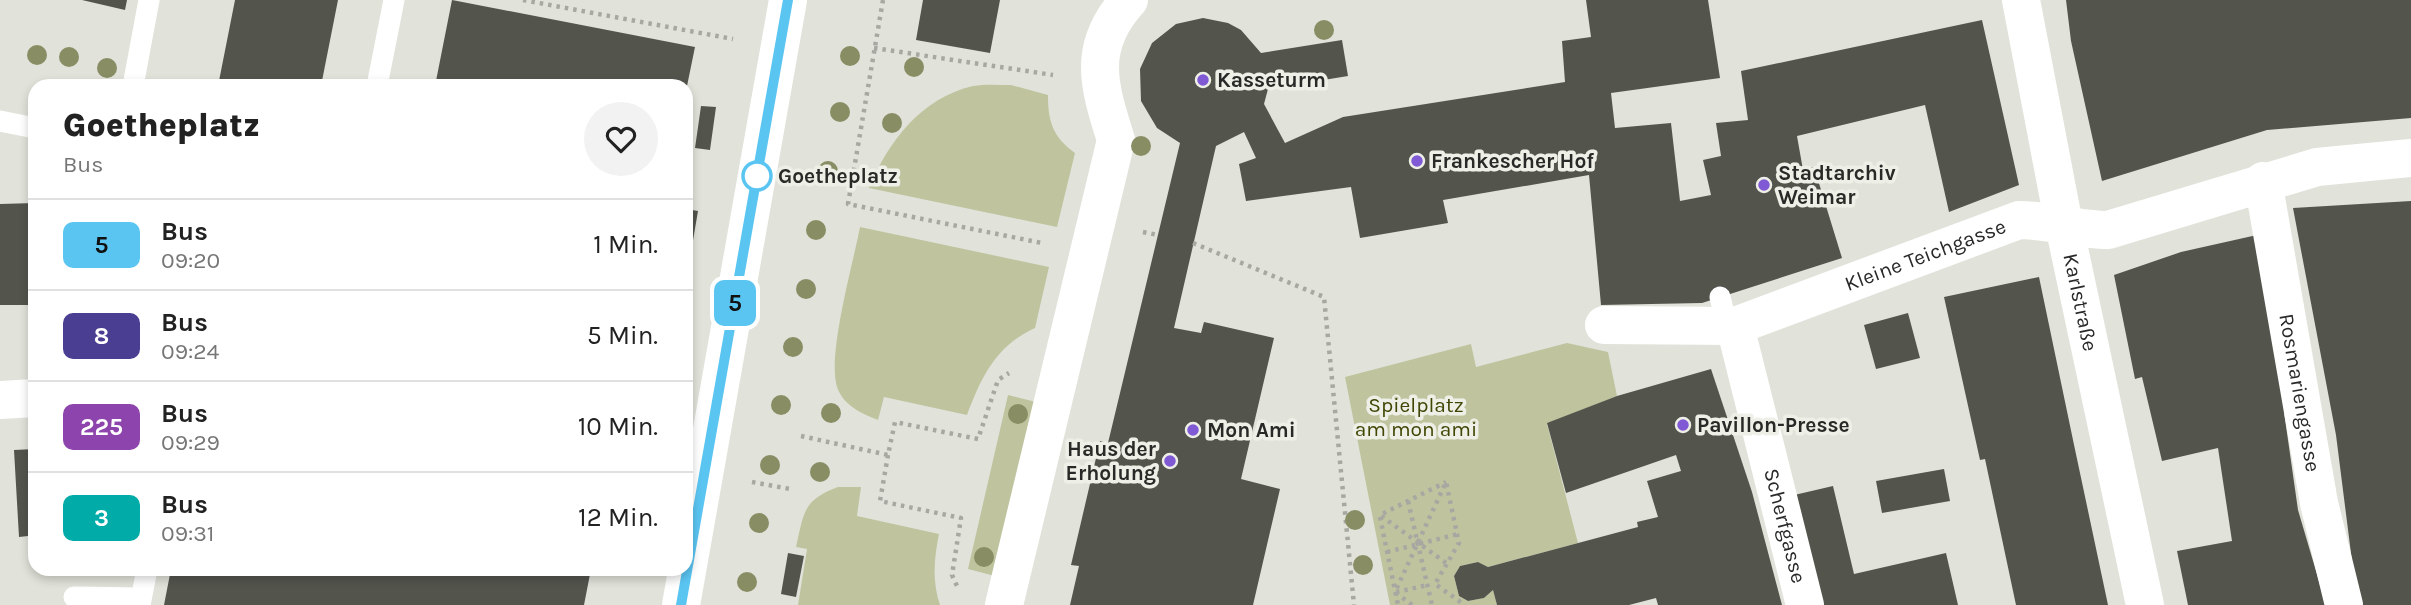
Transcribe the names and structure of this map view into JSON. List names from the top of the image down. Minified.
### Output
{"streets":{"street":["Kleine Teichgasse","Karlstraße","Rosmariengasse","Scherfgasse"]},"crossings":[["Kleine Teichgasse","Karlstraße"],["Kleine Teichgasse","Rosmariengasse"],["Kleine Teichgasse","Scherfgasse"]],"parks":["Spielplatz am mon ami"],"places":["Kasseturm","Frankescher Hof","Goetheplatz","Stadtarchiv Weimar","Pavillon-Presse","Mon Ami","Haus der Erholung"],"lines":["bus line 5"],"page":{"on_map":"5","heading":["Goetheplatz","Bus"],"list":[{"mark":"5","name":"Bus","note":"09:20","value":"1 Min."},{"mark":"8","name":"Bus","note":"09:24","value":"5 Min."},{"mark":"225","name":"Bus","note":"09:29","value":"10 Min."},{"mark":"3","name":"Bus","note":"09:31","value":"12 Min."}]}}
